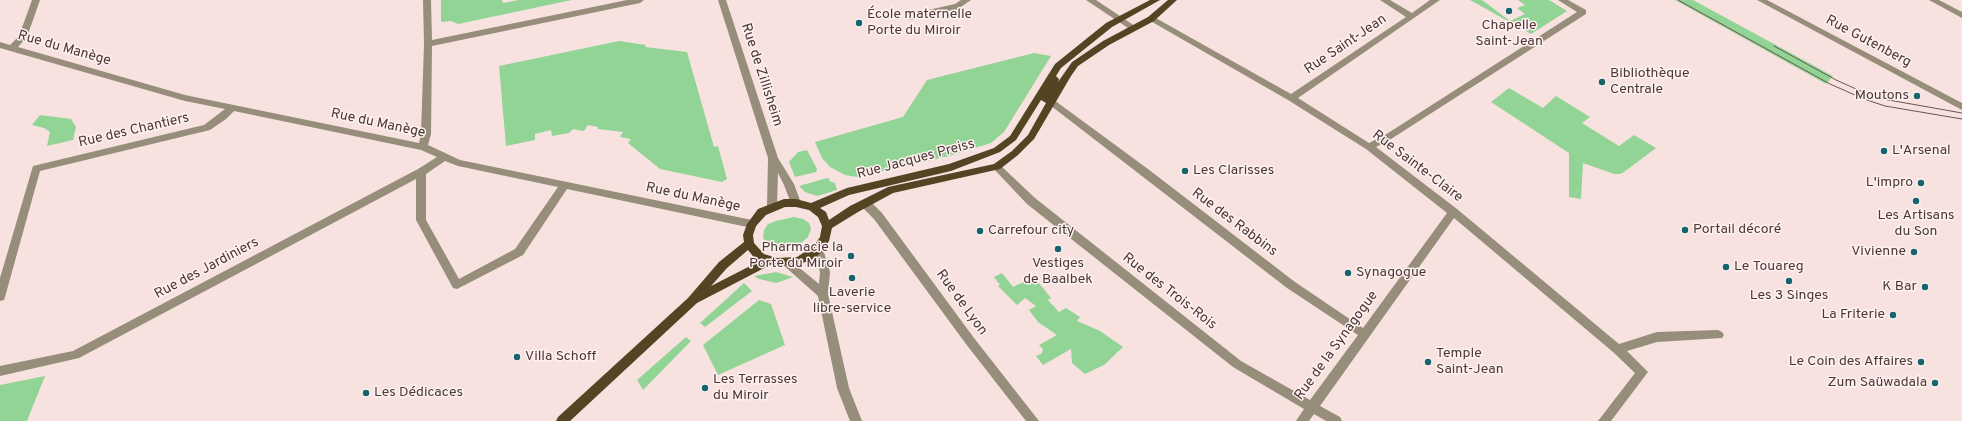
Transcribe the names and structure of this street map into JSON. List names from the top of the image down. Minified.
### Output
{"streets":{"main road":["Rue Jacques Preiss"],"street":["Rue Gutenberg","Rue Saint-Jean","Rue du Manège","Rue de Zillisheim","Rue des Chantiers","Rue Sainte-Claire","Rue des Rabbins","Rue des Jardiniers","Rue des Trois-Rois","Rue de Lyon","Rue de la Synagogue"]},"crossings":[["Rue Saint-Jean","Rue Sainte-Claire"],["Rue du Manège","Rue de Zillisheim"],["Rue du Manège","Rue des Chantiers"],["Rue du Manège","Rue Jacques Preiss"],["Rue du Manège","Rue des Jardiniers"],["Rue de Zillisheim","Rue Jacques Preiss"],["Rue Jacques Preiss","Rue Sainte-Claire"],["Rue Jacques Preiss","Rue des Rabbins"],["Rue Jacques Preiss","Rue des Trois-Rois"],["Rue Jacques Preiss","Rue de Lyon"],["Rue Sainte-Claire","Rue de la Synagogue"],["Rue des Rabbins","Rue de la Synagogue"],["Rue des Trois-Rois","Rue de la Synagogue"]],"places":["Chapelle Saint-Jean","École maternelle Porte du Miroir","Bibliothèque Centrale","Moutons","L'Arsenal","Les Clarisses","L'impro","Les Artisans du Son","Portail décoré","Carrefour city","Vestiges de Baalbek","Vivienne","Pharmacie la Porte du Miroir","Le Touareg","Synagogue","Laverie libre-service","Les 3 Singes","K Bar","La Friterie","Villa Schoff","Temple Saint-Jean","Le Coin des Affaires","Zum Saüwadala","Les Terrasses du Miroir","Les Dédicaces"]}
